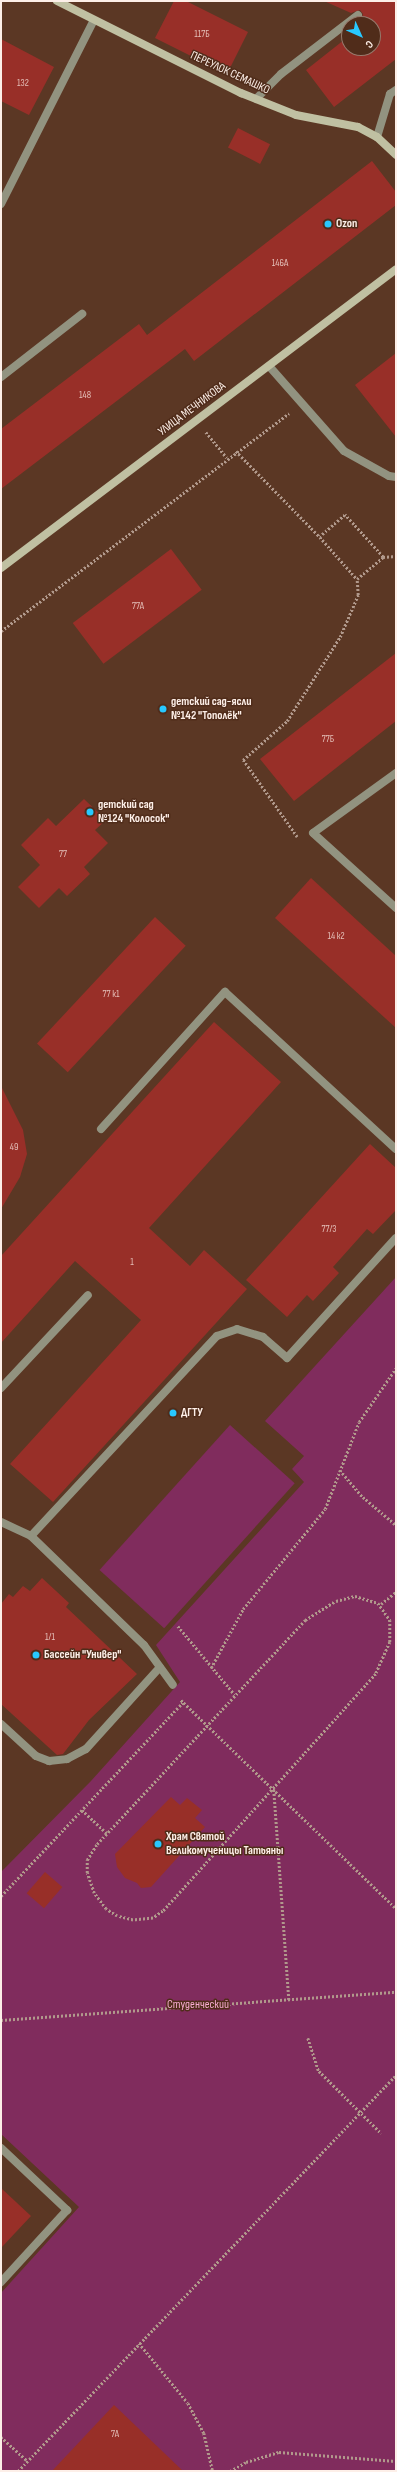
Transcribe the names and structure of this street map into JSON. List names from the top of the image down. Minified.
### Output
{"streets":{"main road":["ПЕРЕУЛОК СЕМАШКО","УЛИЦА МЕЧНИКОВА"]},"parks":["Студенческий"],"places":["Ozon","детский сад-ясли №142 \"Тополёк\"","детский сад №124 \"Колосок\"","ДГТУ","Бассейн \"Универ\"","Храм Святой Великомученицы Татьяны"],"house_numbers":["117Б","132","146А","148","77А","77Б","77","14 к2","77 к1","49","77/3","1","1/1","7А"],"north":"bottom right"}
